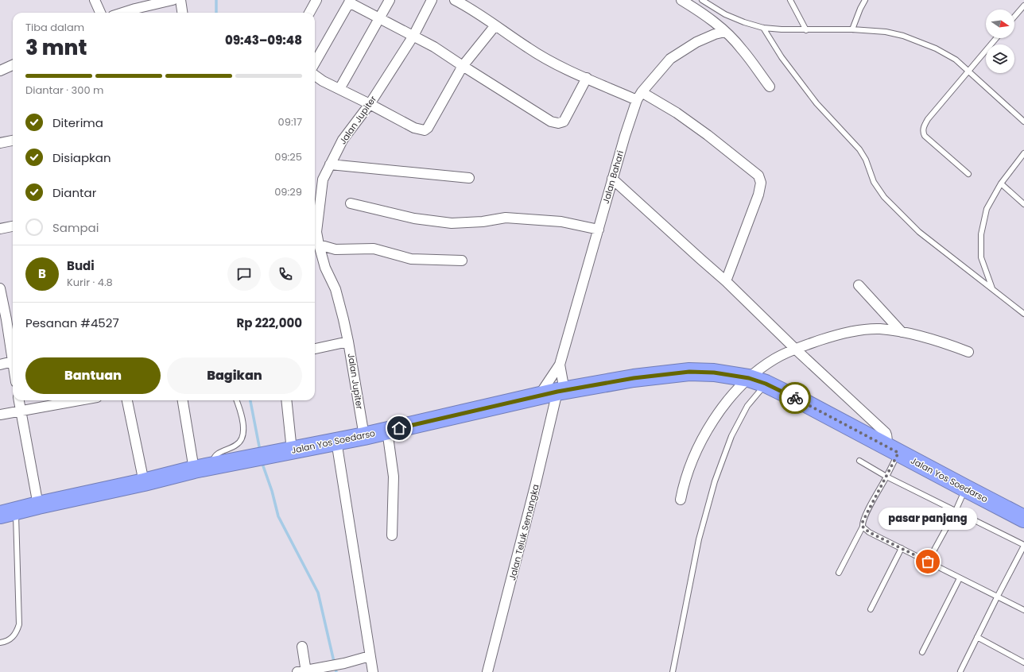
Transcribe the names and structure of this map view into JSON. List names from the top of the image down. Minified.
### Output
{"streets":{"highway":["Jalan Yos Soedarso"],"street":["Jalan Jupiter","Jalan Bahari","Jalan Teluk Semangka"]},"crossings":[["Jalan Jupiter","Jalan Yos Soedarso"],["Jalan Bahari","Jalan Yos Soedarso"],["Jalan Bahari","Jalan Teluk Semangka"],["Jalan Yos Soedarso","Jalan Teluk Semangka"]],"places":["pasar panjang"],"north":"right","page":{"heading":["3 mnt","Tiba dalam","09:43–09:48"],"panel":["Budi","Kurir · 4.8","Pesanan #4527","Rp 222,000"],"bar":"Diantar · 300 m","list":[["Diterima","09:17"],["Disiapkan","09:25"],["Diantar","09:29"],"Sampai"],"round":"B","buttons":["Bantuan","Bagikan"],"bubble":"pasar panjang"}}
